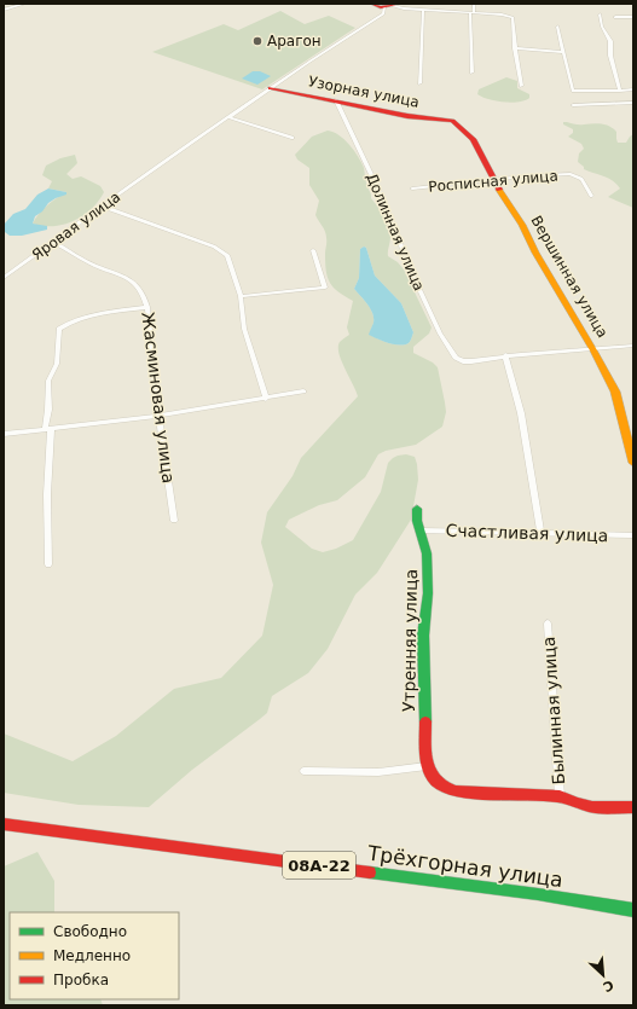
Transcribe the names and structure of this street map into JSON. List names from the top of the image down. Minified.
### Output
{"streets":{"main road":["Узорная улица","Вершинная улица","Утренняя улица","08А-22","Трёхгорная улица"],"street":["Росписная улица","Яровая улица","Долинная улица","Жасминовая улица","Счастливая улица","Былинная улица"]},"crossings":[["Узорная улица","Яровая улица"],["Узорная улица","Долинная улица"],["Узорная улица","Вершинная улица"],["Росписная улица","Вершинная улица"],["Яровая улица","Жасминовая улица"],["Счастливая улица","Утренняя улица"]],"places":["Арагон"],"legend":["Свободно","Медленно","Пробка"],"north":"bottom right"}
